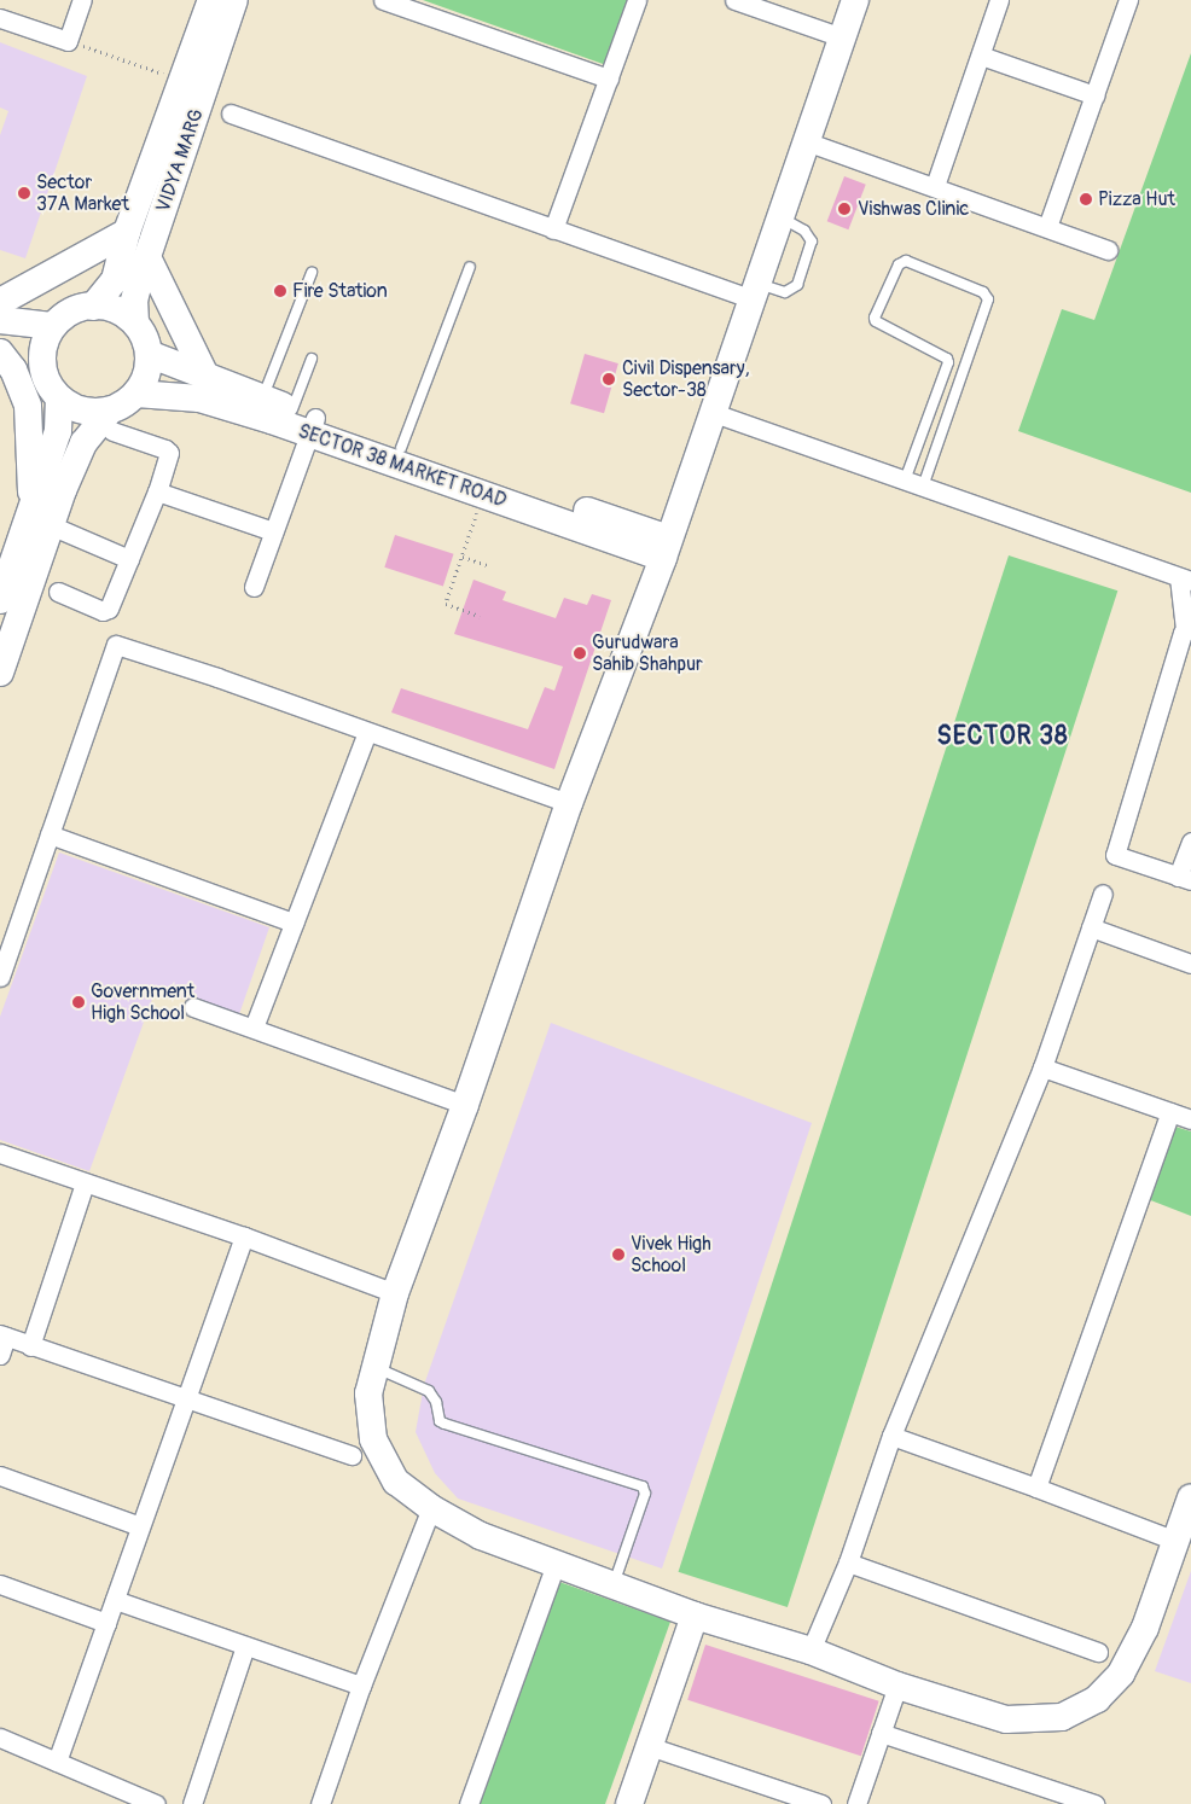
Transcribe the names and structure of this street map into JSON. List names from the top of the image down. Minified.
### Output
{"streets":{"street":["VIDYA MARG","SECTOR 38 MARKET ROAD"]},"crossings":[["VIDYA MARG","SECTOR 38 MARKET ROAD"]],"districts":["SECTOR 38"],"places":["Sector 37A Market","Pizza Hut","Vishwas Clinic","Fire Station","Civil Dispensary, Sector-38","Gurudwara Sahib Shahpur","Government High School","Vivek High School"]}
